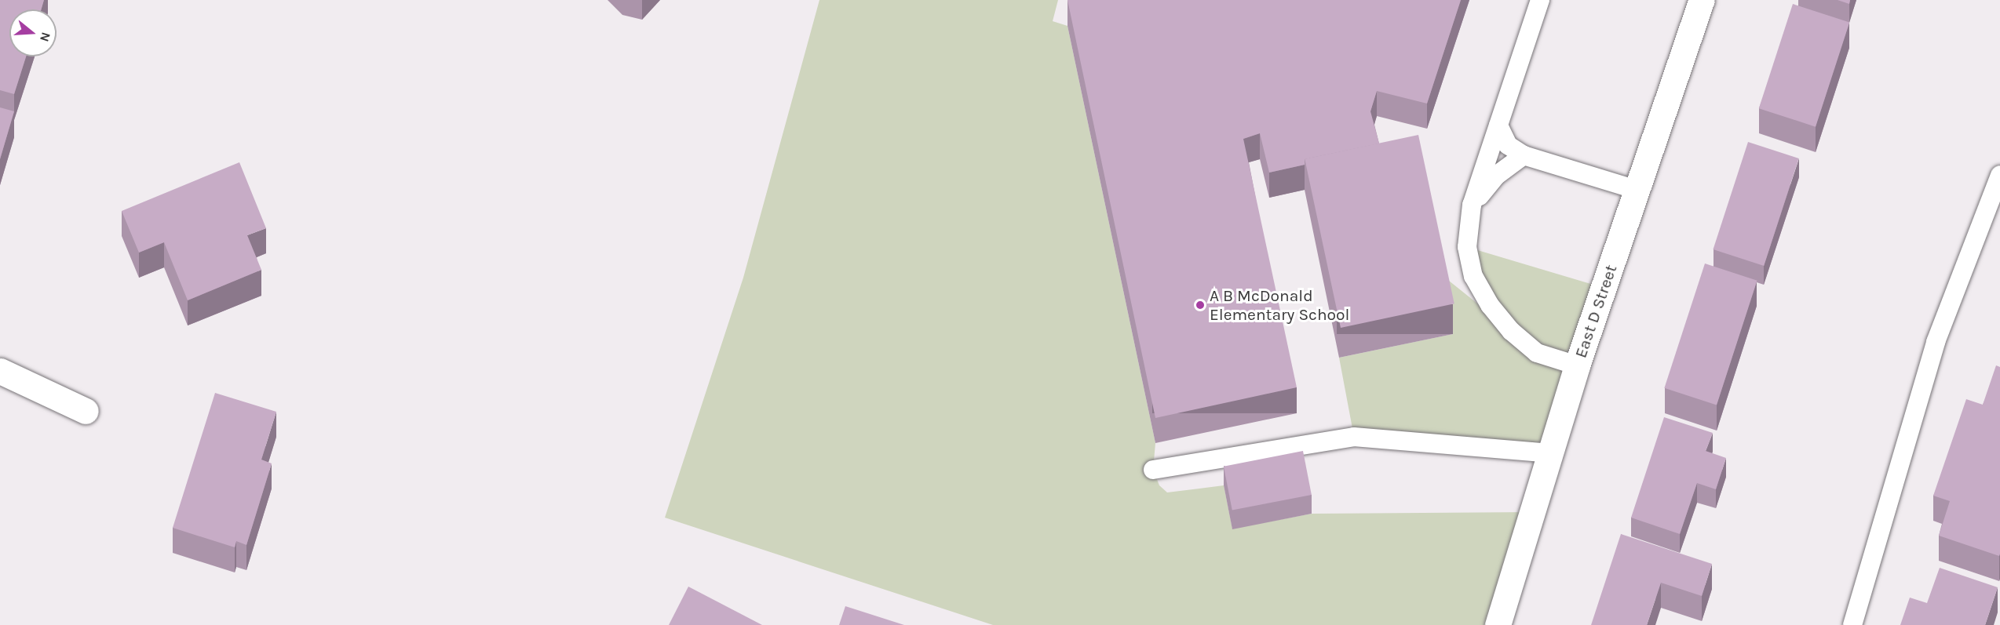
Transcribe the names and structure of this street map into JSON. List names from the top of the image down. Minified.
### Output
{"streets":{"street":["East D Street"]},"places":["A B McDonald Elementary School"],"north":"right"}
